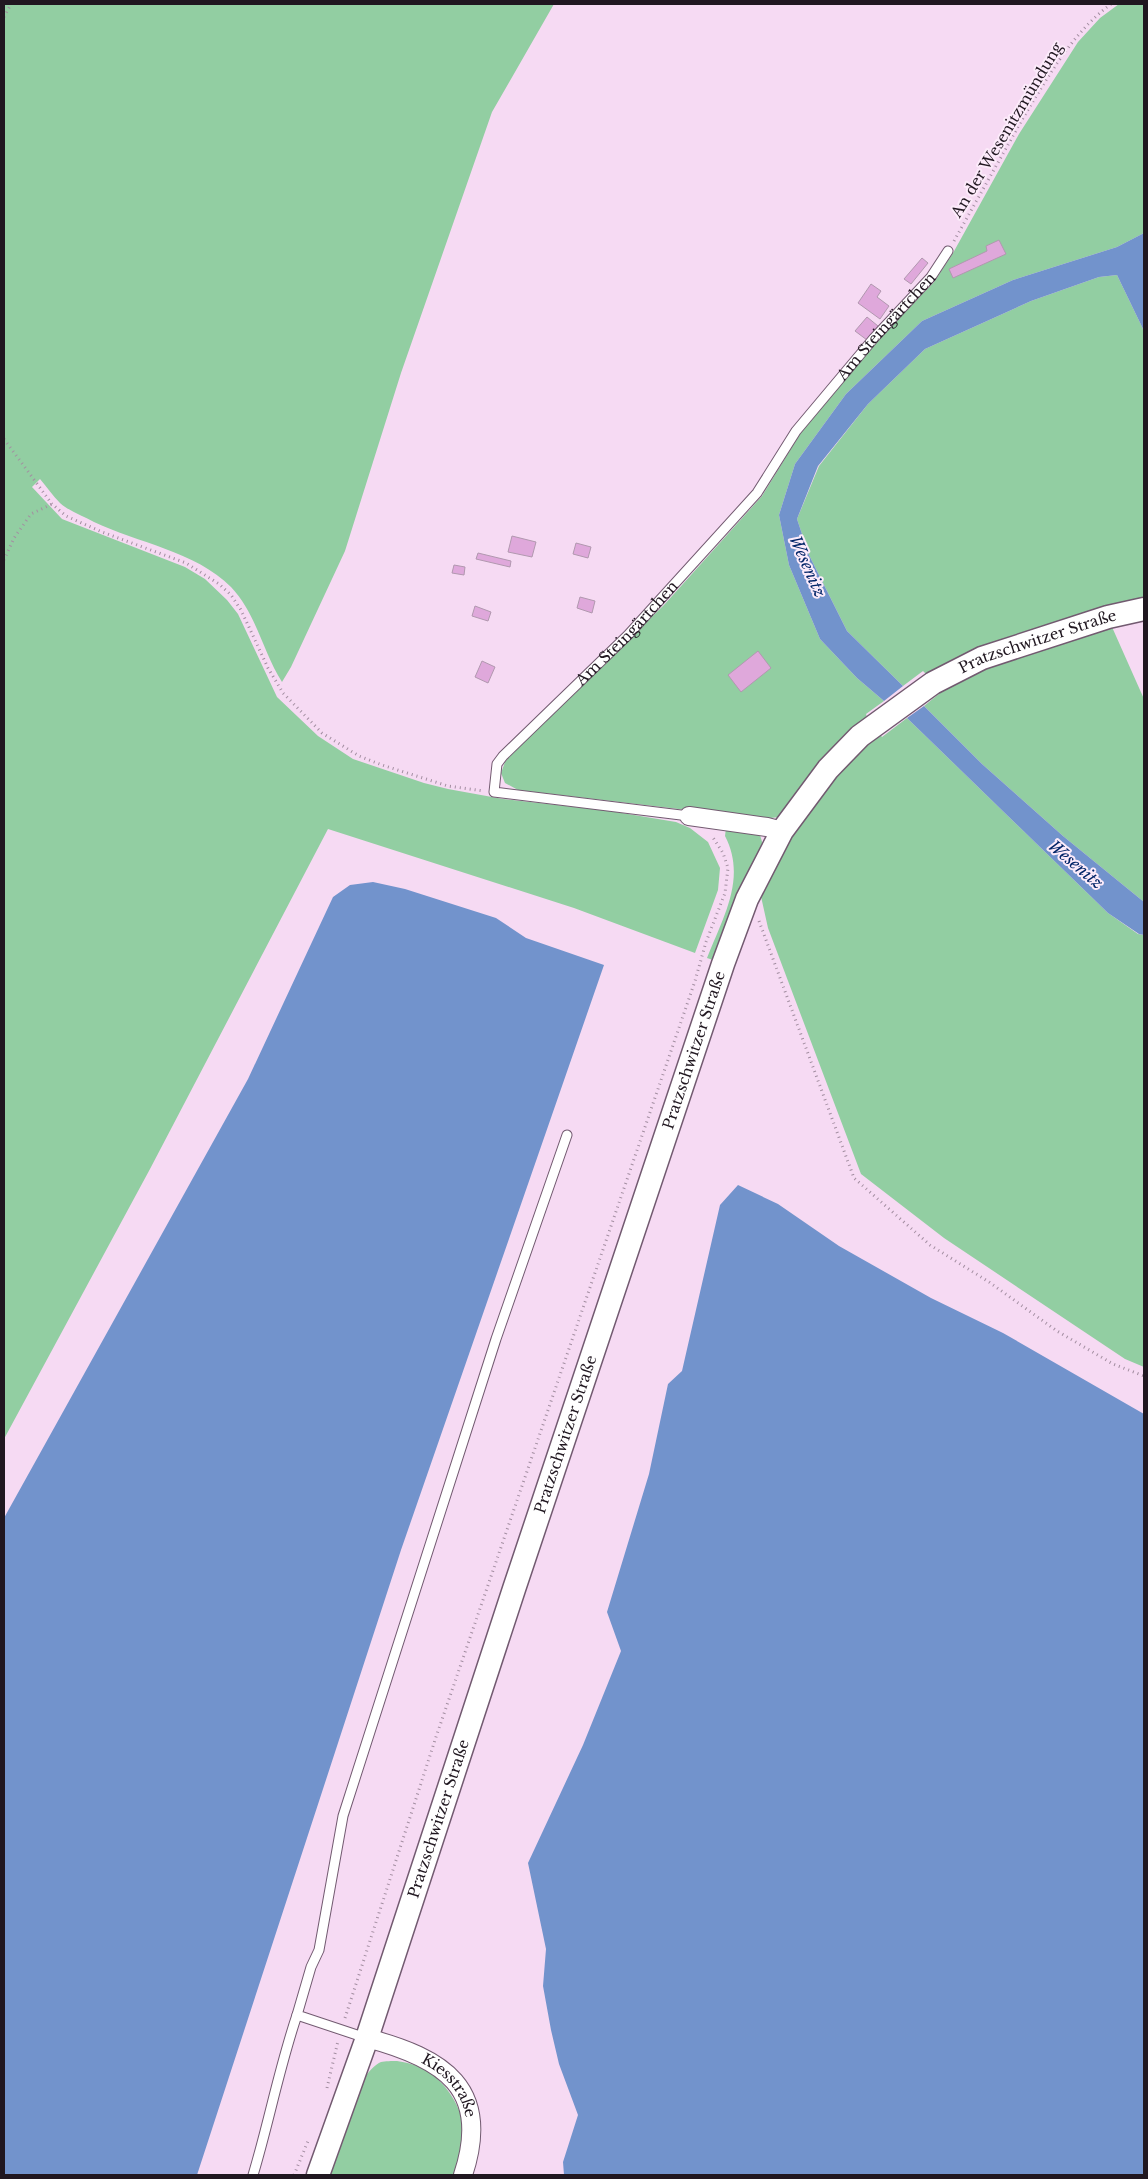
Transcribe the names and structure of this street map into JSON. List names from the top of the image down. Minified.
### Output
{"streets":{"street":["Pratzschwitzer Straße","Kiesstraße"],"lane":["Am Steingärtchen"],"path":["An der Wesenitzmündung"]},"crossings":[["An der Wesenitzmündung","Am Steingärtchen"],["Pratzschwitzer Straße","Kiesstraße"]],"water":["Wesenitz"]}
